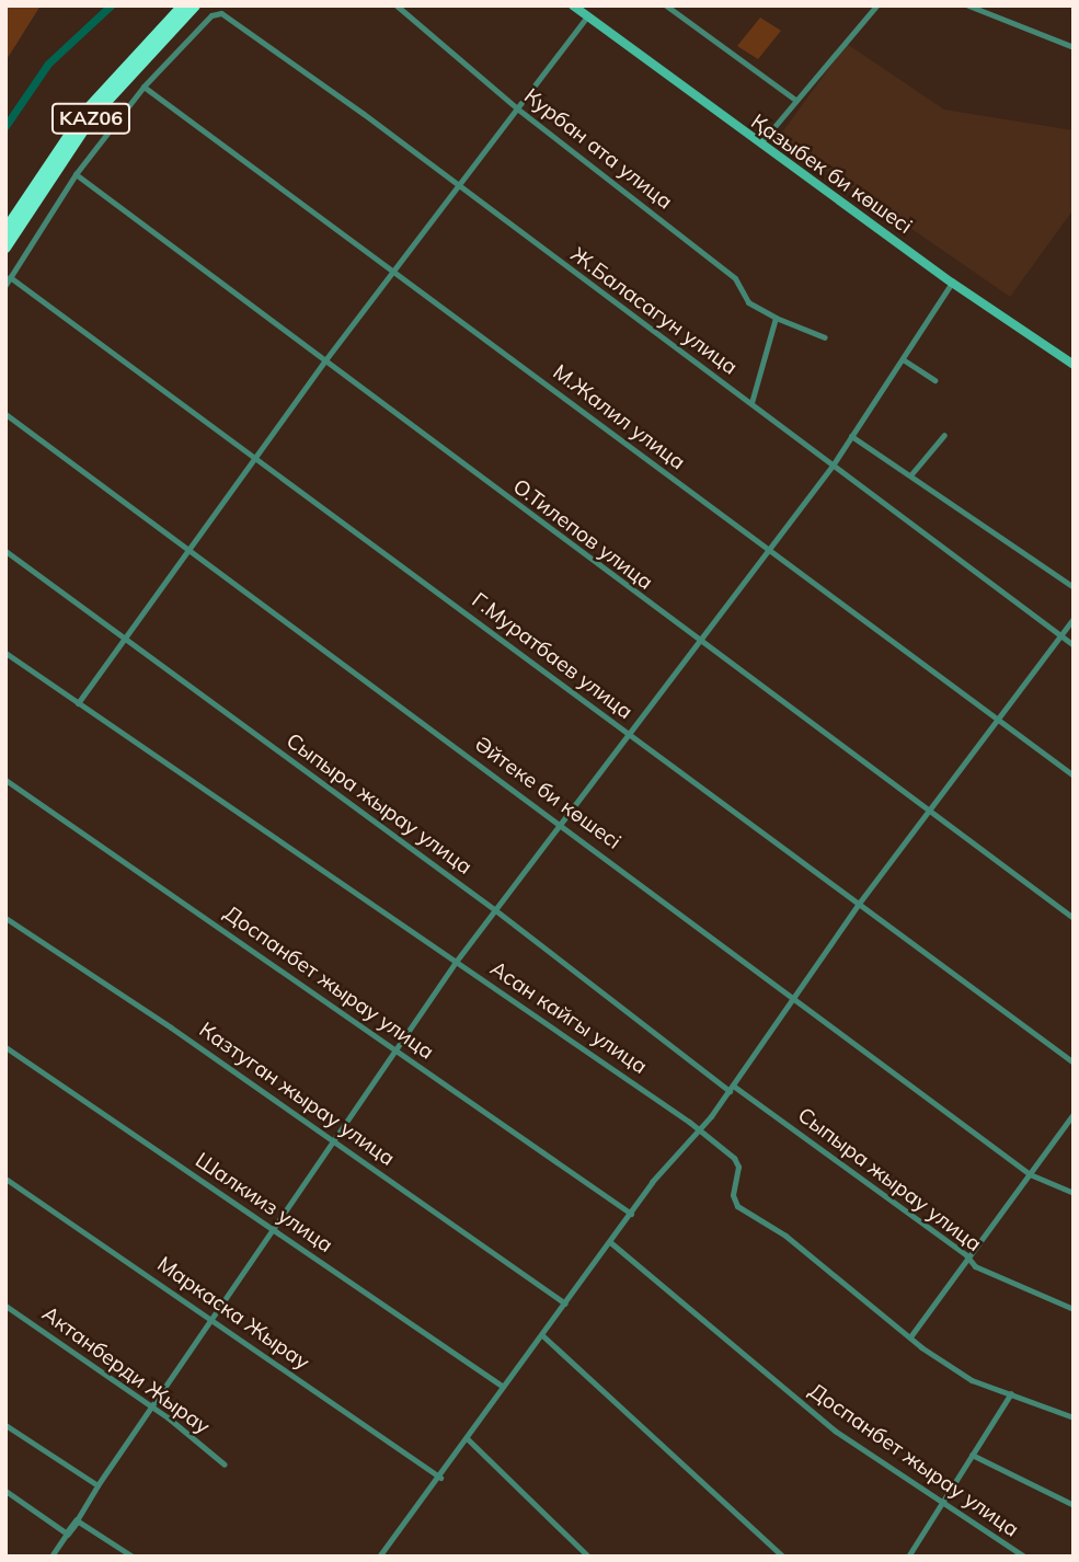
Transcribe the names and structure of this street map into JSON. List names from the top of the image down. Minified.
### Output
{"streets":{"highway":["KАZ06"],"main road":["Қазыбек би көшесі"],"street":["Курбан ата улица","Ж.Баласагун улица","М.Жалил улица","О.Тилепов улица","Г.Муратбаев улица","Әйтеке би көшесі","Сыпыра жырау улица","Доспанбет жырау улица","Асан кайгы улица","Казтуган жырау улица","Шалкииз улица","Маркаска Жырау","Актанберди Жырау"]},"crossings":[["Ж.Баласагун улица","М.Жалил улица"]]}
